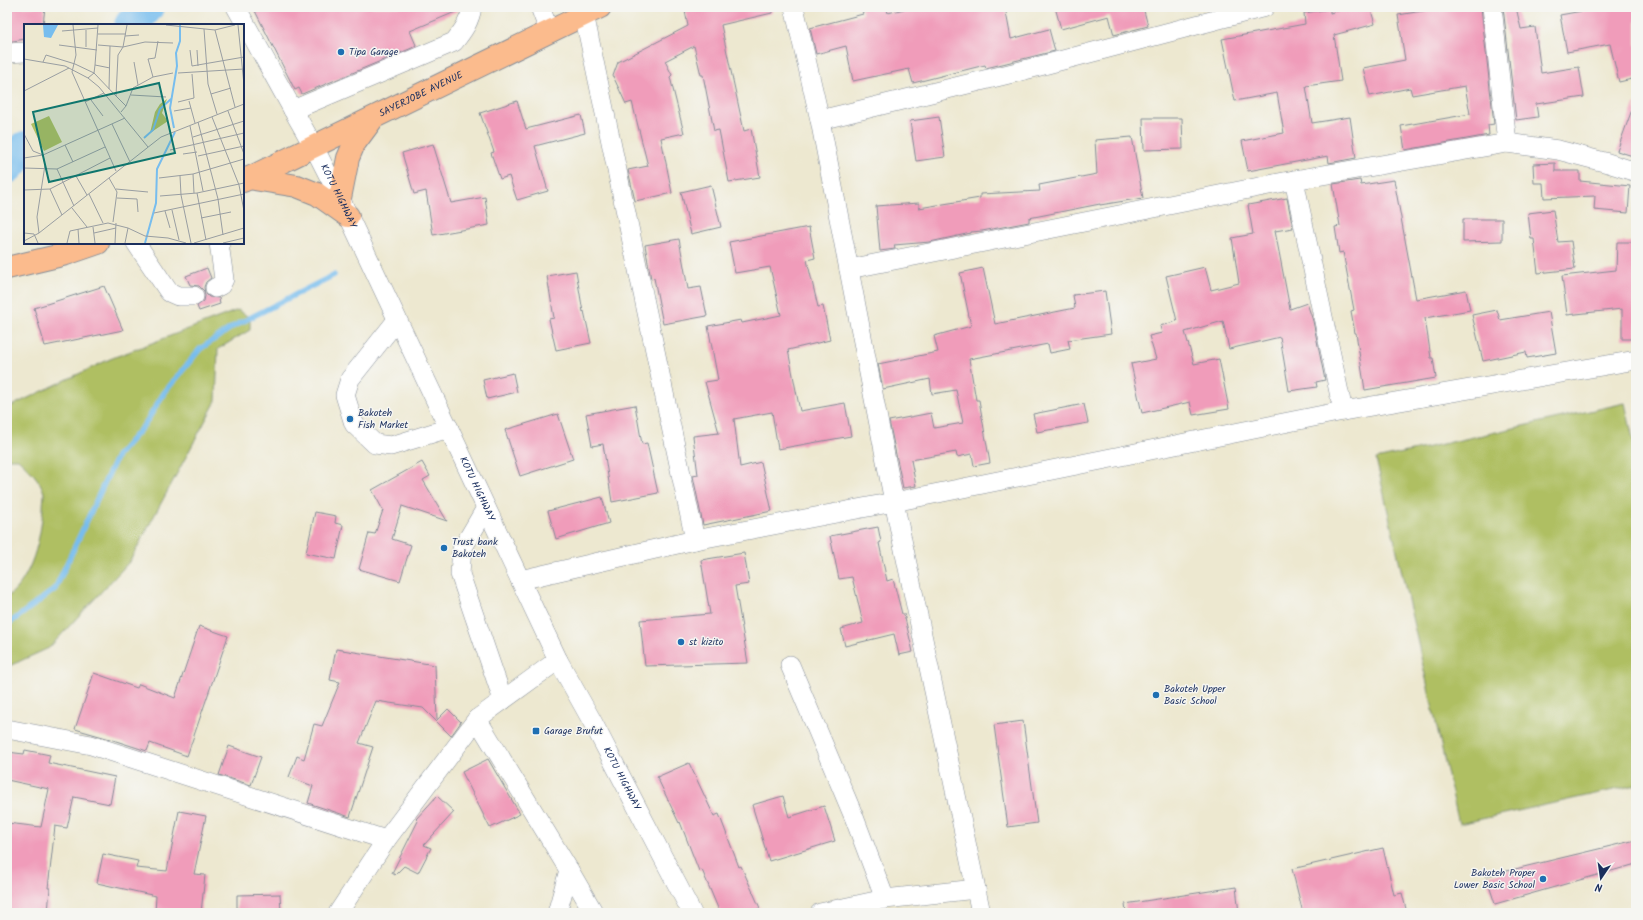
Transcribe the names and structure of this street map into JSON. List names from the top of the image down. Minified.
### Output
{"streets":{"main road":["SAYERJOBE AVENUE"],"street":["KOTU HIGHWAY"]},"crossings":[["SAYERJOBE AVENUE","KOTU HIGHWAY"]],"places":{"other":["Tipa Garage","Bakoteh Fish Market","Trust bank Bakoteh","st kizito","Bakoteh Upper Basic School","Bakoteh Proper Lower Basic School"],"transit":["Garage Brufut"]},"north":"bottom"}
